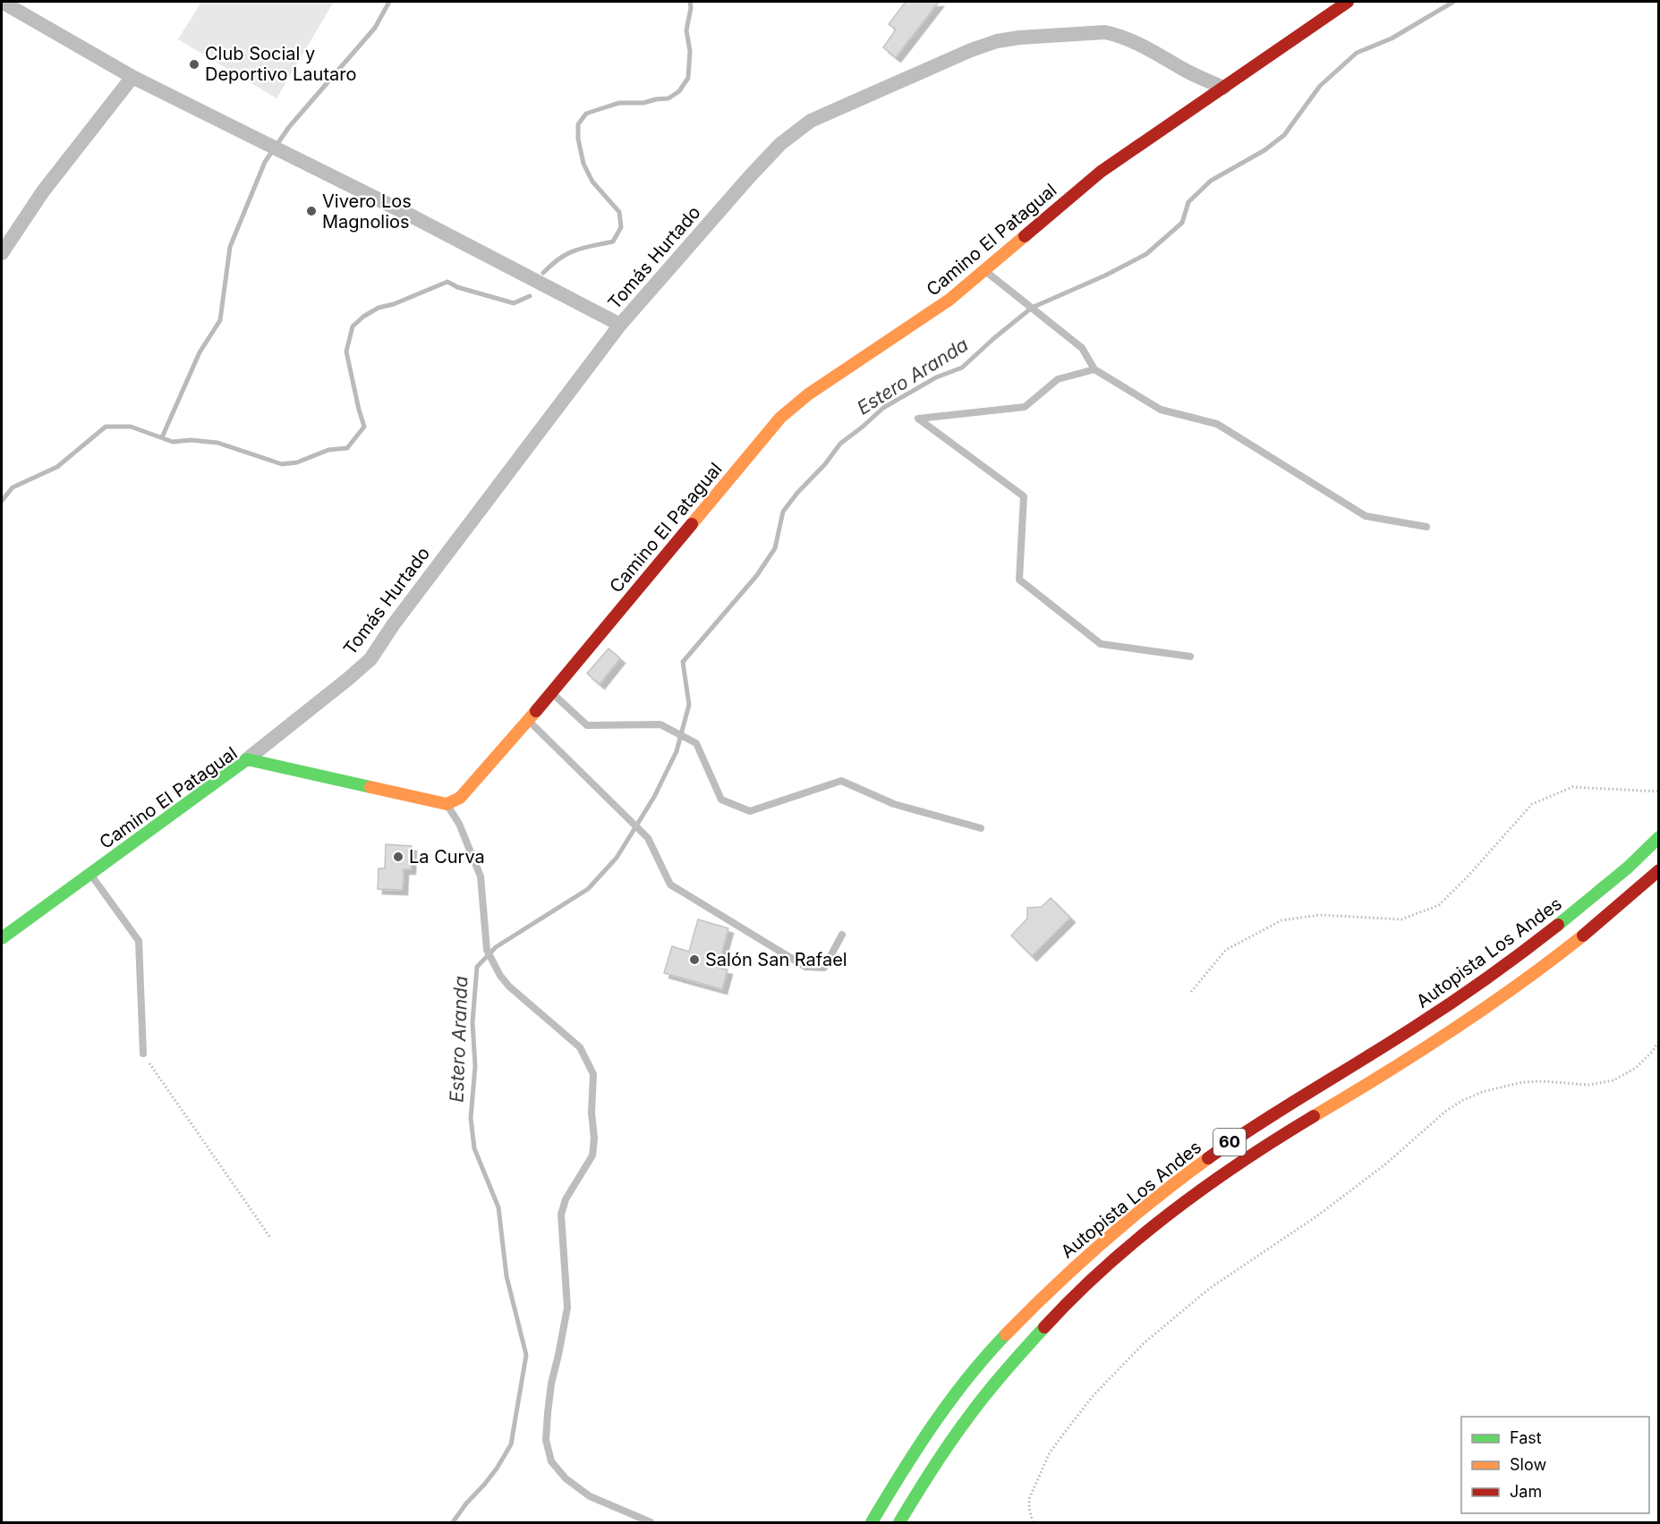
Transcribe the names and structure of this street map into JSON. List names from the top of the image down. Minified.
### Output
{"streets":{"main road":["Camino El Patagual","Autopista Los Andes","60"],"street":["Tomás Hurtado"]},"crossings":[["Camino El Patagual","Tomás Hurtado"]],"water":["Estero Aranda"],"places":["Club Social y Deportivo Lautaro","Vivero Los Magnolios","La Curva","Salón San Rafael"],"legend":["Fast","Slow","Jam"]}
